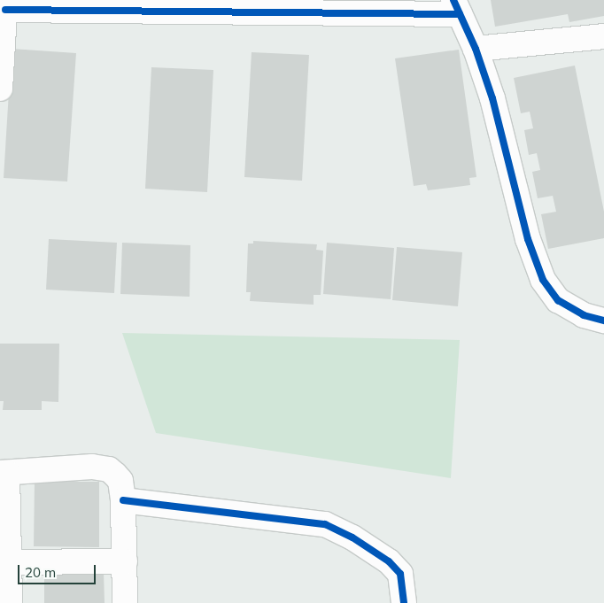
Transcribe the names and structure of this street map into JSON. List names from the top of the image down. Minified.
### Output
{"scale_bar":"20 m"}
